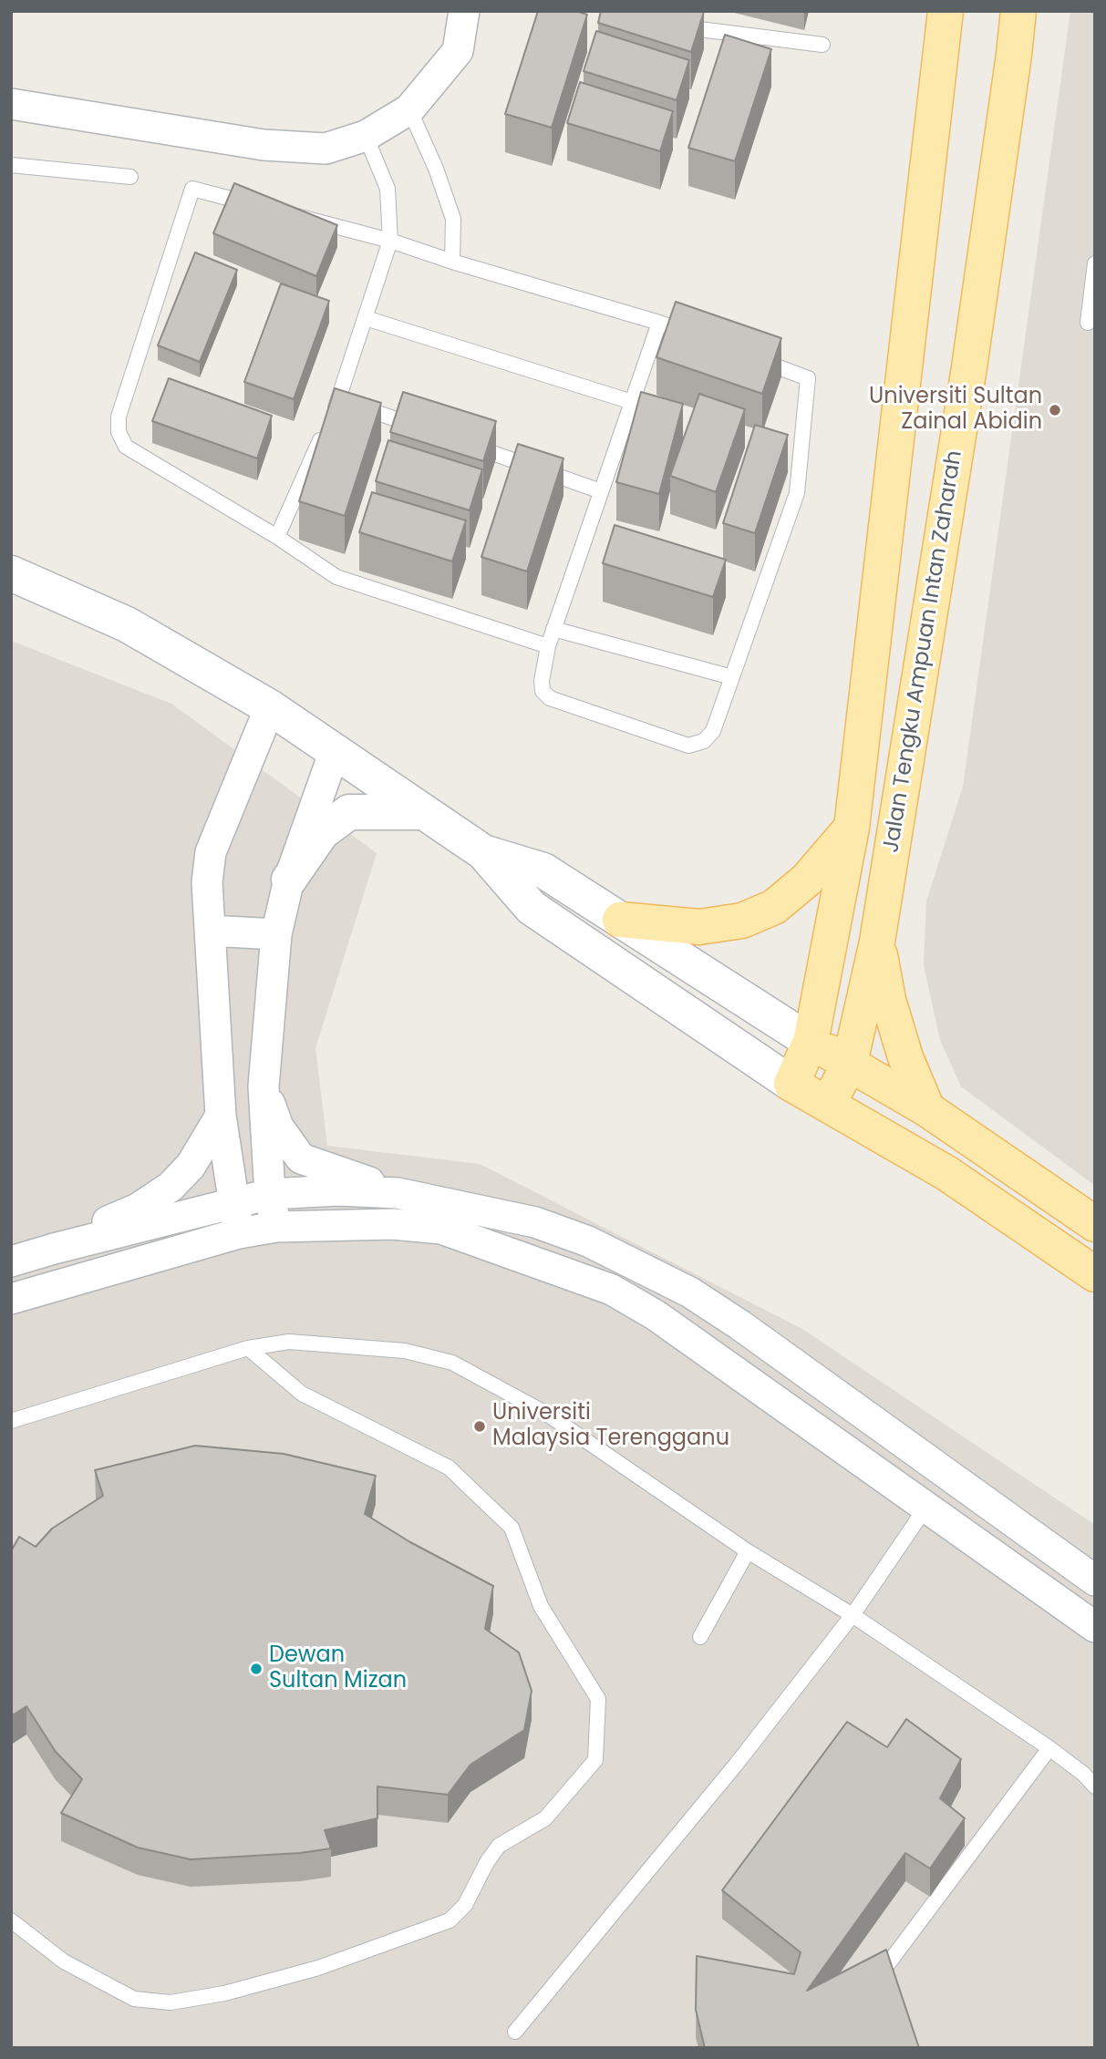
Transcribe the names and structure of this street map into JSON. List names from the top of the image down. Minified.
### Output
{"streets":{"main road":["Jalan Tengku Ampuan Intan Zaharah"]},"places":["Universiti Sultan Zainal Abidin","Universiti Malaysia Terengganu","Dewan Sultan Mizan"]}
